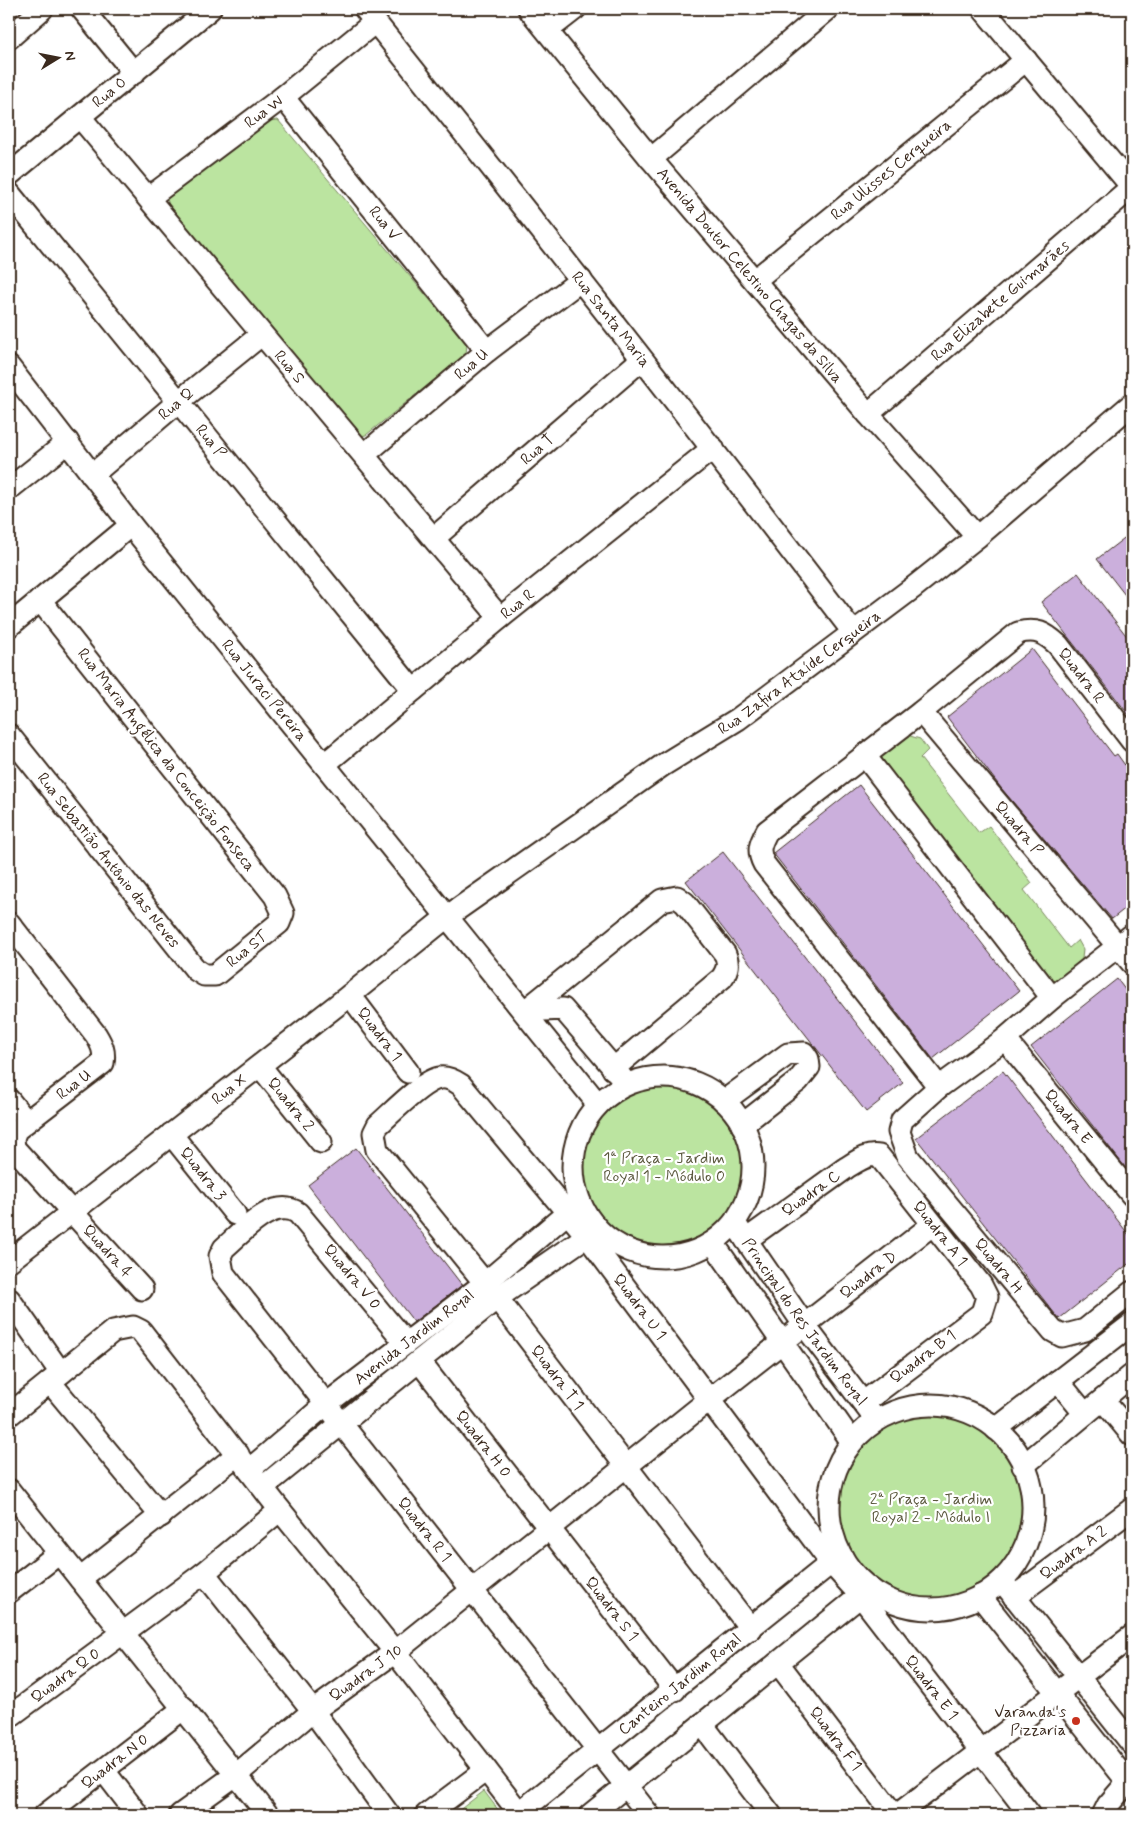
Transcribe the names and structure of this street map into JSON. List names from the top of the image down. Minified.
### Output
{"streets":{"street":["Rua O","Rua W","Rua Ulisses Cerqueira","Rua V","Avenida Doutor Celestino Chagas da Silva","Rua Elizabete Guimarães","Rua Santa Maria","Rua U","Rua S","Rua Q","Rua P","Rua T","Rua R","Rua Zafira Ataíde Cerqueira","Quadra R","Rua Juraci Pereira","Rua Maria Angélica da Conceição Fonseca","Quadra P","Rua Sebastião Antônio das Neves","Rua ST","Quadra 1","Rua X","Quadra 2","Quadra E","Quadra 3","Quadra C","Quadra A 1","Quadra 4","Quadra H","Quadra D","Quadra V 0","Quadra U 1","Principal do Res Jardim Royal","Avenida Jardim Royal","Quadra B 1","Quadra T 1","Quadra H 0","Quadra R 1","Quadra A 2","Quadra S 1","Quadra J 10","Quadra Q 0","Canteiro Jardim Royal","Quadra E 1","Quadra F 1","Quadra N 0"]},"crossings":[["Rua O","Rua S"],["Rua W","Rua V"],["Rua W","Rua Santa Maria"],["Rua W","Rua S"],["Rua Ulisses Cerqueira","Avenida Doutor Celestino Chagas da Silva"],["Rua V","Rua U"],["Avenida Doutor Celestino Chagas da Silva","Rua Elizabete Guimarães"],["Avenida Doutor Celestino Chagas da Silva","Rua Zafira Ataíde Cerqueira"],["Rua Santa Maria","Rua U"],["Rua Santa Maria","Rua T"],["Rua Santa Maria","Rua R"],["Rua Santa Maria","Rua Zafira Ataíde Cerqueira"],["Rua U","Rua S"],["Rua U","Rua X"],["Rua U","Quadra 4"],["Rua S","Rua Q"],["Rua S","Rua T"],["Rua S","Rua R"],["Rua Q","Rua P"],["Rua Q","Rua Juraci Pereira"],["Rua P","Rua R"],["Rua R","Rua Juraci Pereira"],["Rua Zafira Ataíde Cerqueira","Rua Juraci Pereira"],["Rua Zafira Ataíde Cerqueira","Rua X"],["Quadra R","Quadra P"],["Rua Juraci Pereira","Rua X"],["Rua Maria Angélica da Conceição Fonseca","Rua ST"],["Rua Sebastião Antônio das Neves","Rua ST"],["Quadra 1","Rua X"],["Rua X","Quadra 2"],["Rua X","Quadra 3"],["Rua X","Quadra 4"],["Quadra C","Quadra A 1"],["Quadra C","Principal do Res Jardim Royal"],["Quadra A 1","Quadra D"],["Quadra A 1","Quadra B 1"],["Quadra D","Quadra U 1"],["Quadra D","Principal do Res Jardim Royal"],["Quadra D","Quadra J 10"],["Quadra V 0","Avenida Jardim Royal"],["Quadra V 0","Quadra R 1"],["Quadra U 1","Avenida Jardim Royal"],["Quadra U 1","Quadra J 10"],["Quadra U 1","Canteiro Jardim Royal"],["Quadra U 1","Quadra E 1"],["Principal do Res Jardim Royal","Quadra B 1"],["Avenida Jardim Royal","Quadra T 1"],["Avenida Jardim Royal","Quadra H 0"],["Avenida Jardim Royal","Quadra R 1"],["Quadra T 1","Quadra J 10"],["Quadra T 1","Canteiro Jardim Royal"],["Quadra H 0","Quadra S 1"],["Quadra H 0","Quadra J 10"],["Quadra R 1","Quadra J 10"],["Quadra R 1","Canteiro Jardim Royal"],["Quadra A 2","Quadra E 1"],["Quadra S 1","Quadra J 10"],["Quadra S 1","Canteiro Jardim Royal"],["Canteiro Jardim Royal","Quadra E 1"]],"parks":["1ª Praça - Jardim Royal 1 - Módulo 0","2ª Praça - Jardim Royal 2 - Módulo I"],"places":["Varanda's Pizzaria"],"north":"right"}
